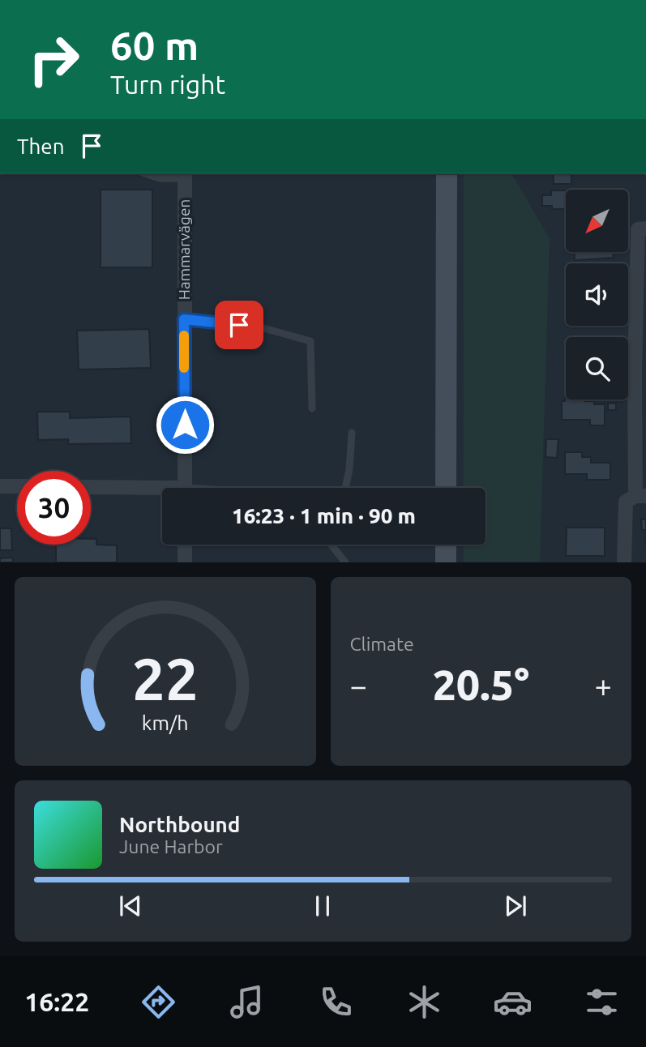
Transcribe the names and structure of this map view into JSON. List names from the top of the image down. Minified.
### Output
{"streets":{"street":["Hammarvägen"]},"north":"bottom left","page":{"turn":["60 m","Turn right"],"then":"Then","limit":"30","trip":"16:23 · 1 min · 90 m","tile":"Climate","heat":["−","20.5°","+"],"song":["Northbound","June Harbor"],"tabs":"16:22","gauge":["22","km/h"]}}
